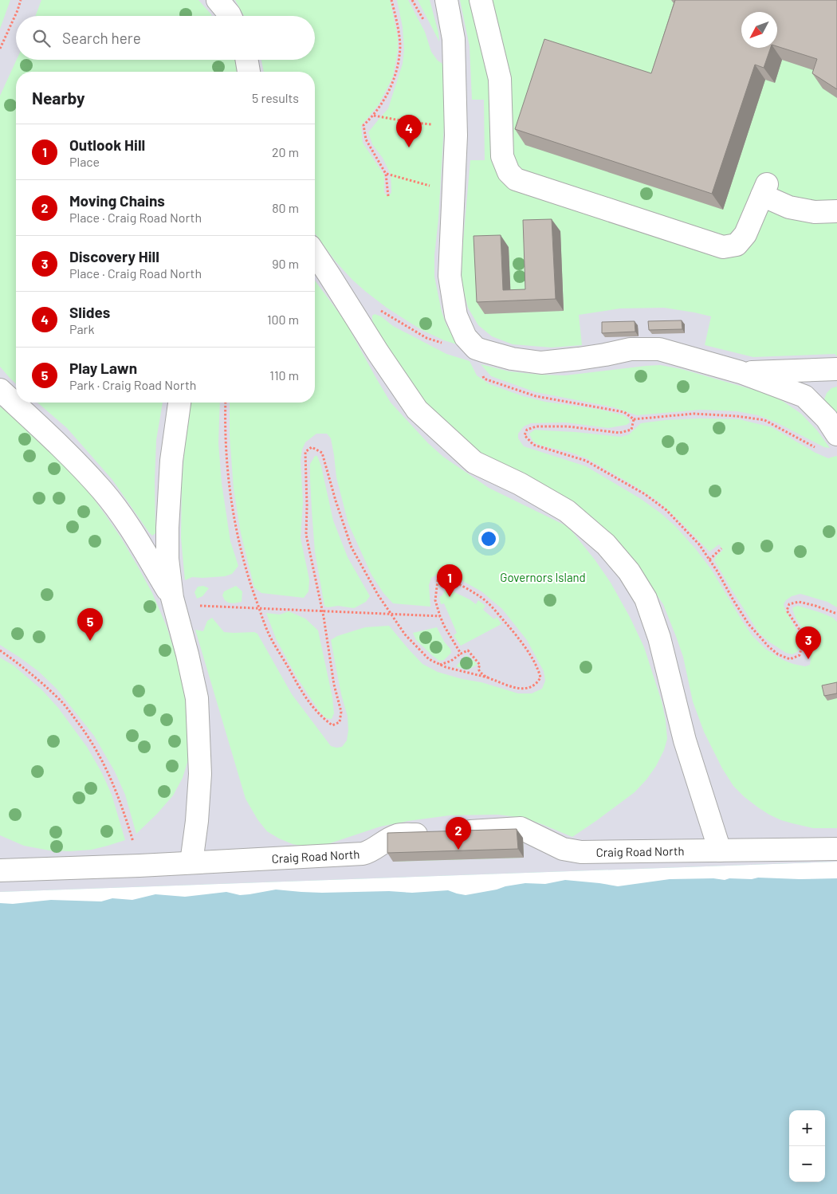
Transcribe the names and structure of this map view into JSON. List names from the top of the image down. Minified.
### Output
{"streets":{"street":["Craig Road North"]},"parks":["Governors Island"],"north":"bottom left","page":{"search":"Search here","heading":["Nearby","5 results"],"pins":["4","1","5","3","2"],"list":[{"mark":"1","name":"Outlook Hill","note":"Place","value":"20 m"},{"mark":"2","name":"Moving Chains","note":"Place · Craig Road North","value":"80 m"},{"mark":"3","name":"Discovery Hill","note":"Place · Craig Road North","value":"90 m"},{"mark":"4","name":"Slides","note":"Park","value":"100 m"},{"mark":"5","name":"Play Lawn","note":"Park · Craig Road North","value":"110 m"}],"map_buttons":["+","−"]}}
